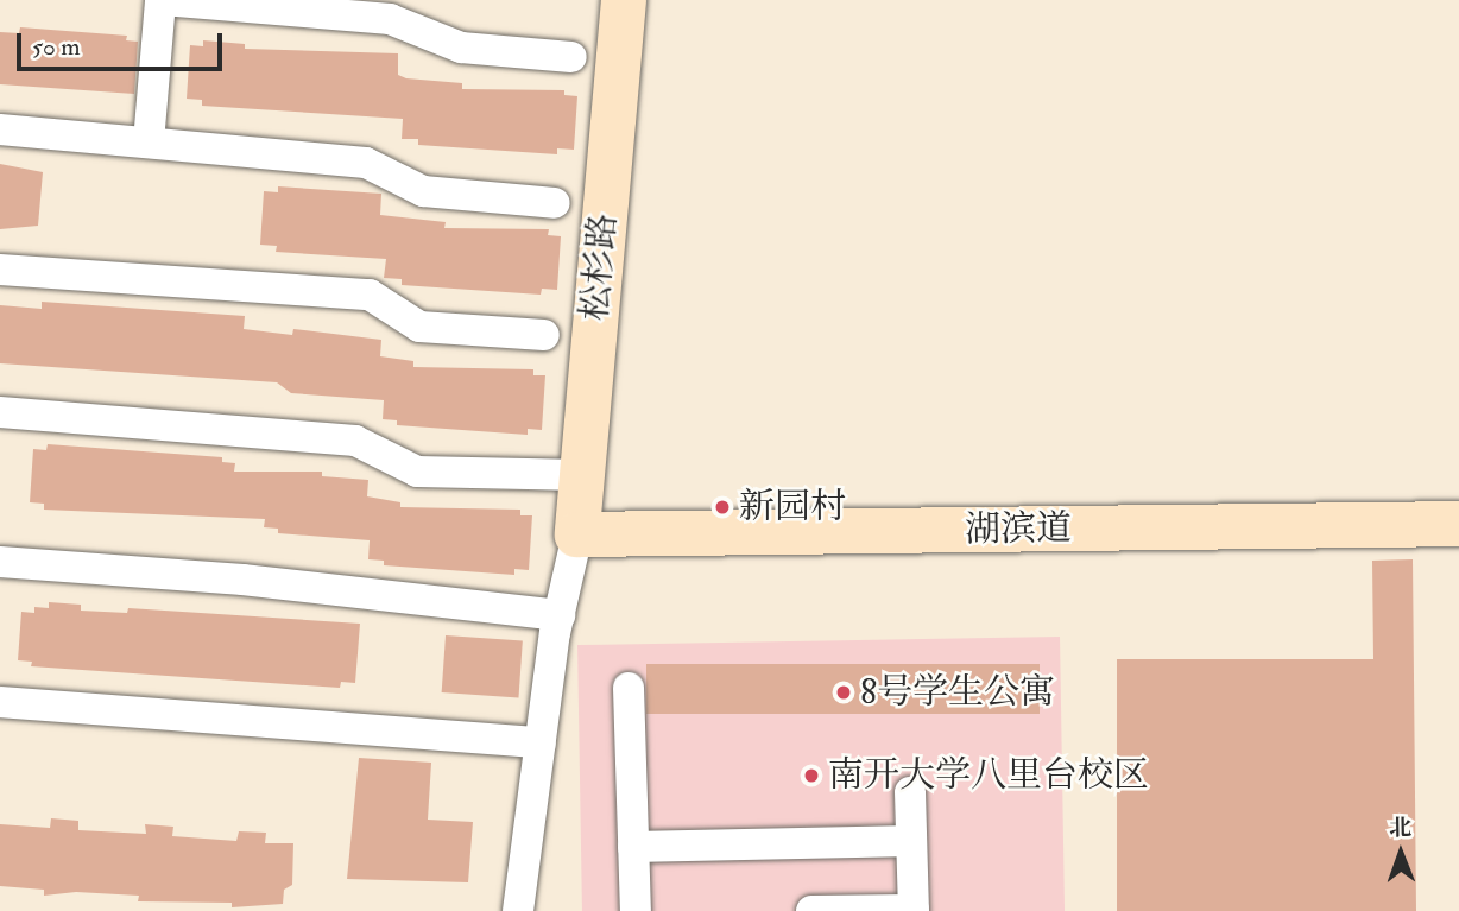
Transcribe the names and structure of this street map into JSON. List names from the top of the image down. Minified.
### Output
{"streets":{"street":["松杉路","湖滨道"]},"crossings":[["松杉路","湖滨道"]],"places":["新园村","8号学生公寓","南开大学八里台校区"],"scale_bar":"50 m","north":"top"}
